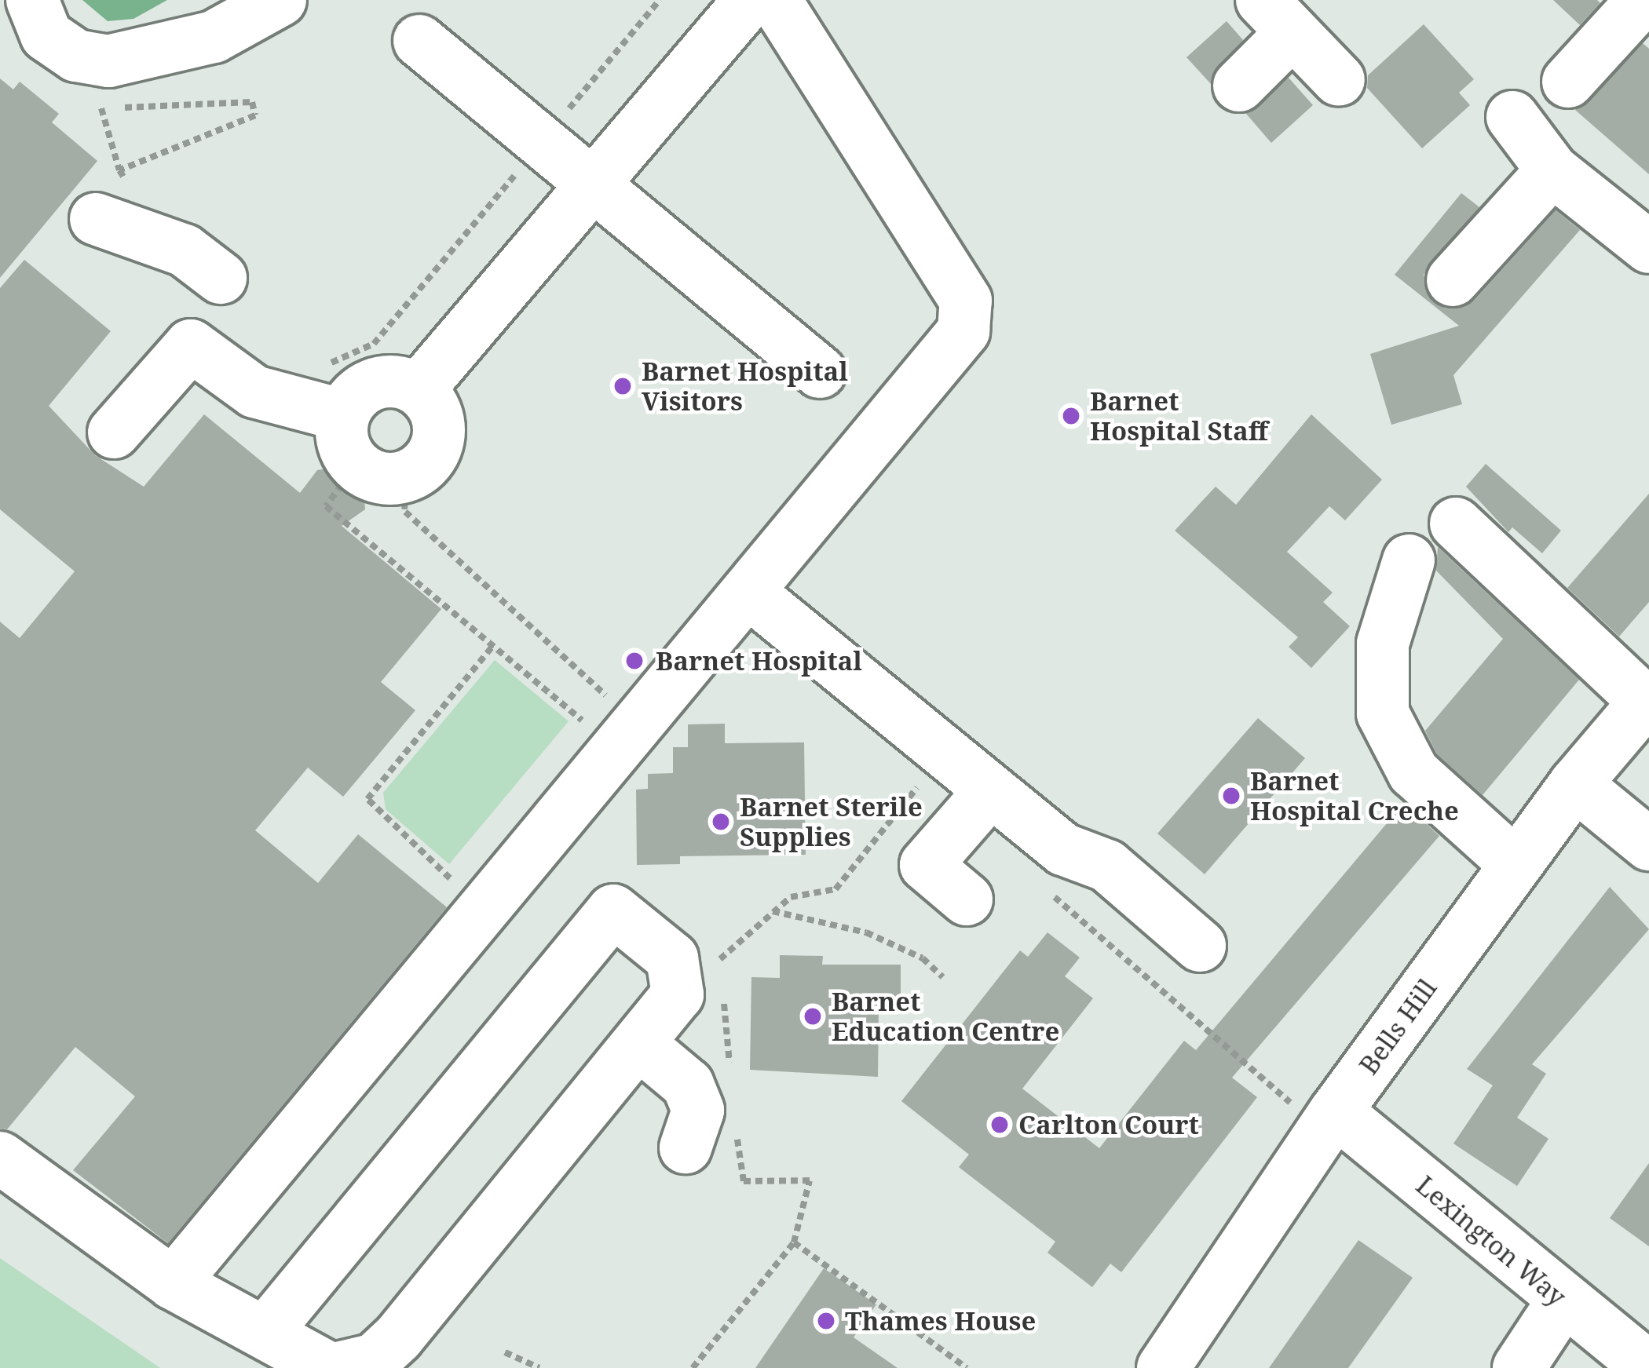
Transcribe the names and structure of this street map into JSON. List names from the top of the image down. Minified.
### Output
{"streets":{"street":["Bells Hill","Lexington Way"]},"crossings":[["Bells Hill","Lexington Way"]],"places":["Barnet Hospital Visitors","Barnet Hospital Staff","Barnet Hospital","Barnet Hospital Creche","Barnet Sterile Supplies","Barnet Education Centre","Carlton Court","Thames House"]}
